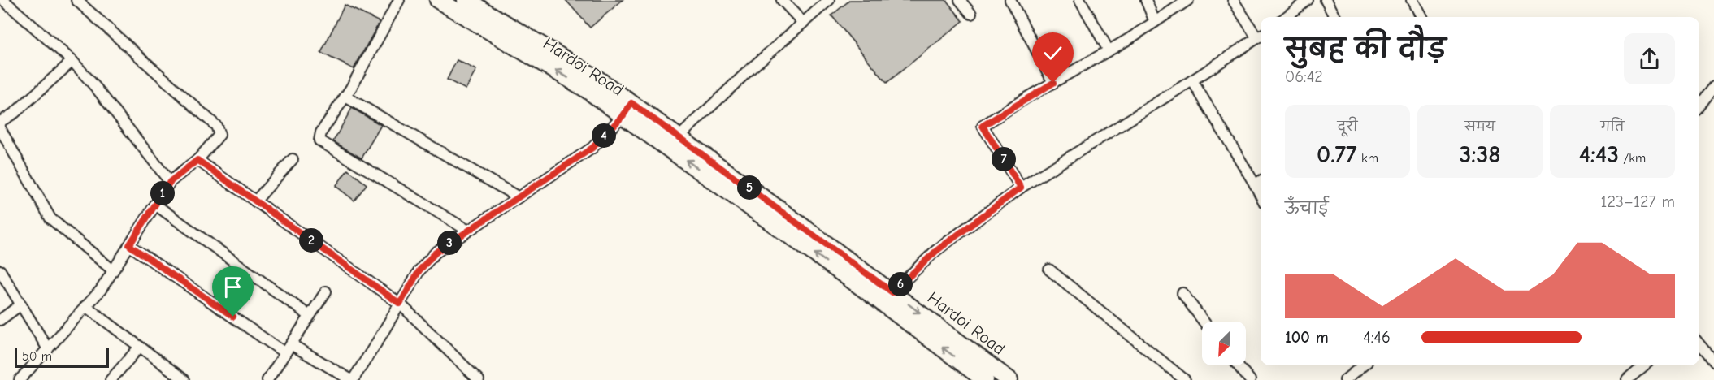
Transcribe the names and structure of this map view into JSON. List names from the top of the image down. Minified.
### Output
{"streets":{"main road":["Hardoi Road"]},"scale_bar":"50 m","north":"bottom left","page":{"heading":["सुबह की दौड़","06:42"],"stats":[["दूरी","0.77 km"],["समय","3:38"],["गति","4:43 /km"]],"pins":["4","7","5","1","2","3","6"],"chart":["ऊँचाई","123–127 m"],"list":[{"name":"100 m","note":"4:46"}],"scale":"50 m"}}
